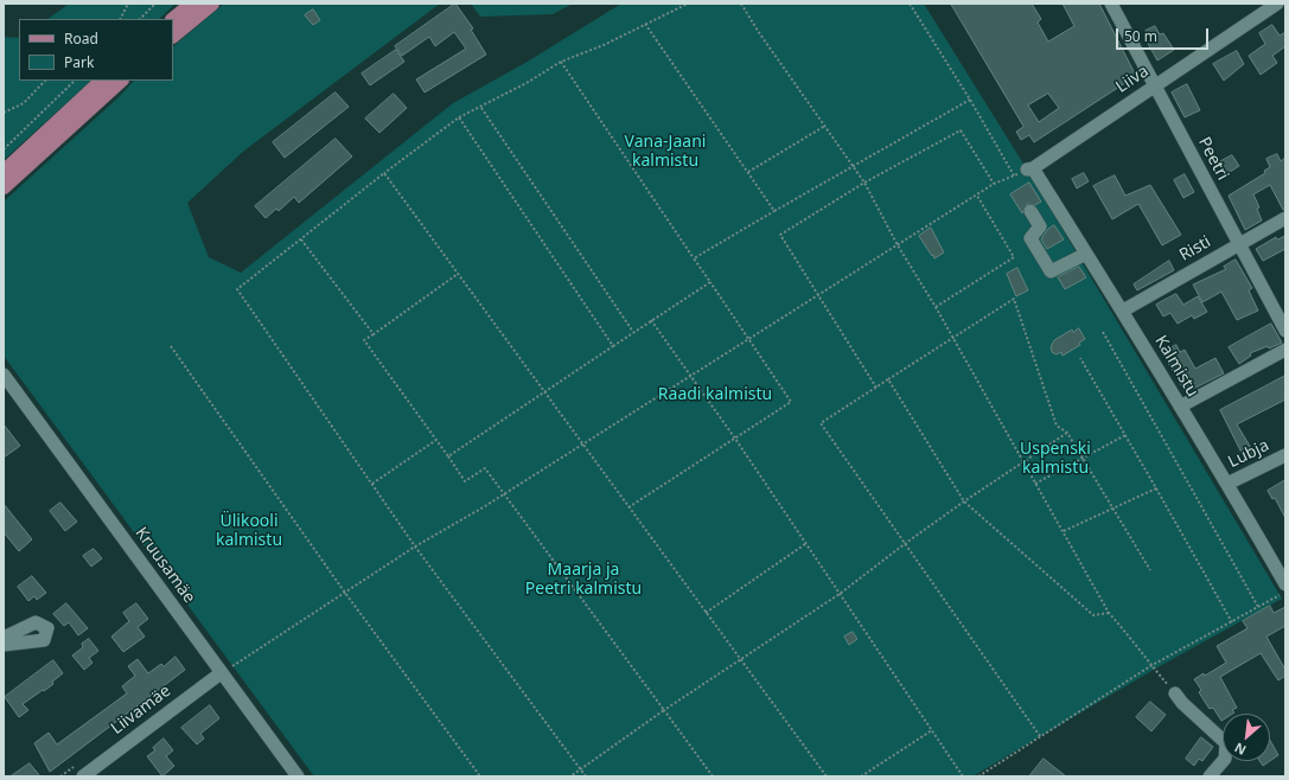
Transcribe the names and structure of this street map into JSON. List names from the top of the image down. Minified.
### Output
{"streets":{"street":["Liiva","Peetri","Risti","Kalmistu","Lubja","Kruusamäe","Liivamäe"]},"crossings":[["Liiva","Peetri"],["Liiva","Kalmistu"],["Peetri","Risti"],["Risti","Kalmistu"],["Kalmistu","Lubja"],["Kruusamäe","Liivamäe"]],"parks":["Vana-Jaani kalmistu","Raadi kalmistu","Uspenski kalmistu","Ülikooli kalmistu","Maarja ja Peetri kalmistu"],"legend":["Road","Park"],"scale_bar":"50 m","north":"bottom left"}
